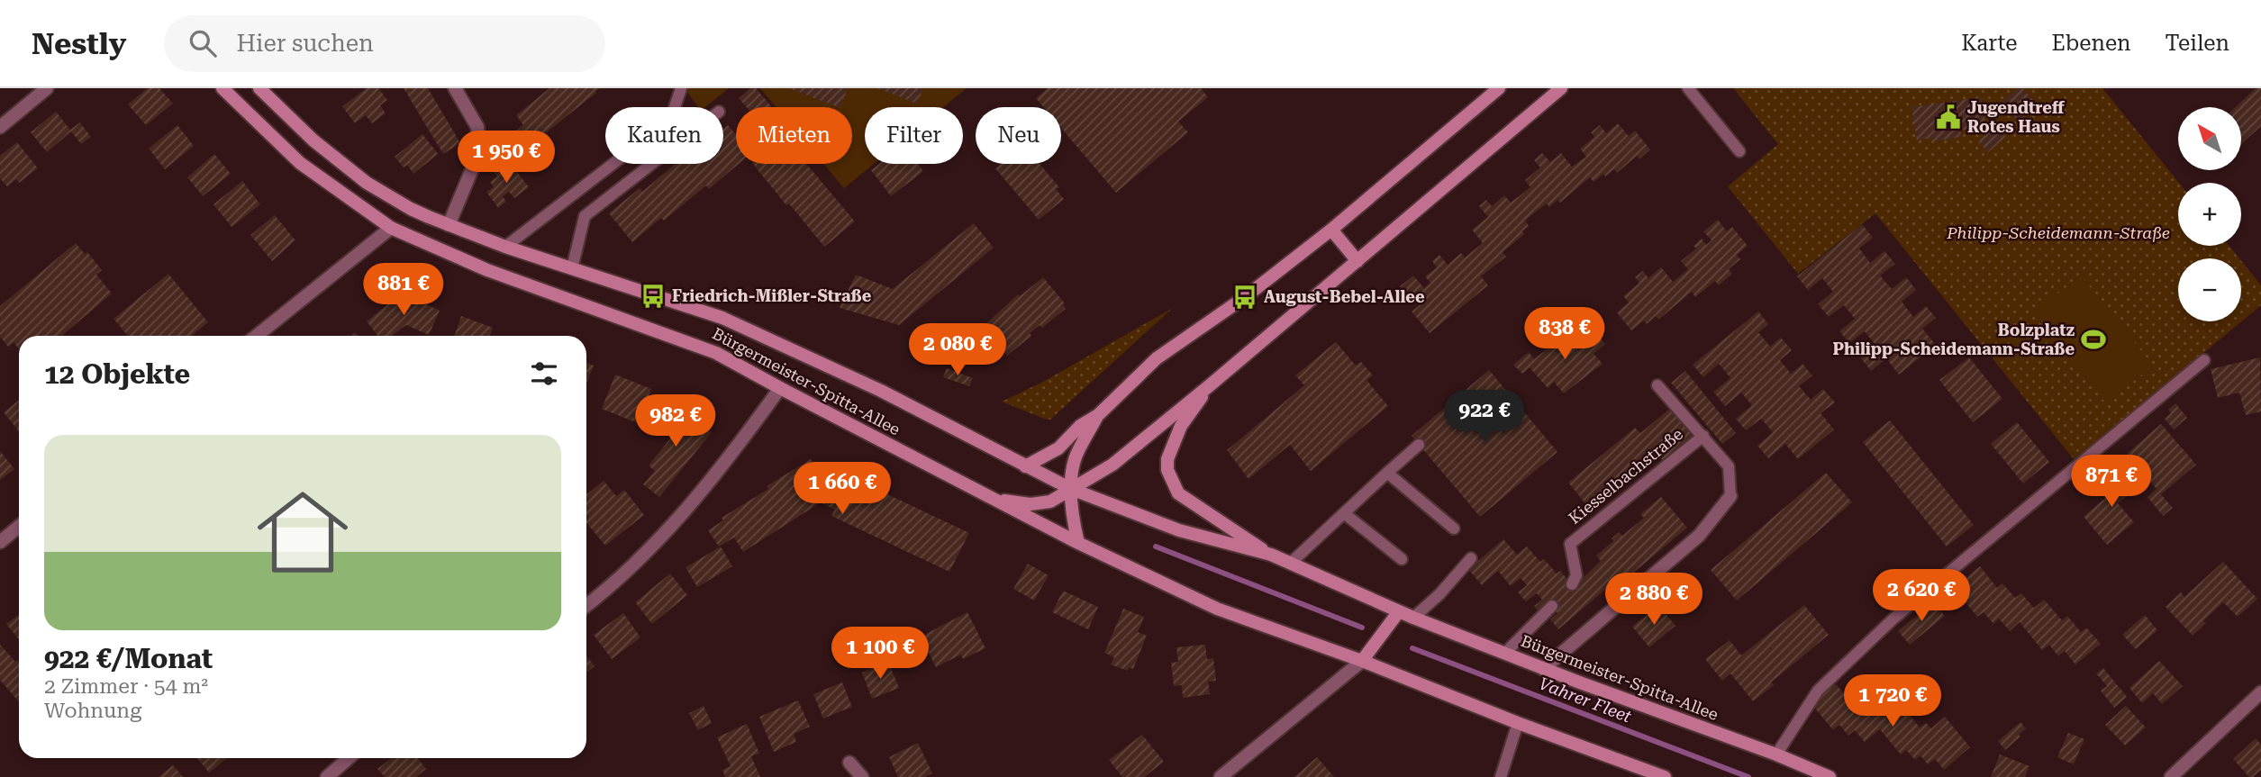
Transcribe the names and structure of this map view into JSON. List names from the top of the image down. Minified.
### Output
{"streets":{"main road":["Bürgermeister-Spitta-Allee"],"street":["Kiesselbachstraße"]},"crossings":[["Bürgermeister-Spitta-Allee","Kiesselbachstraße"]],"water":["Vahrer Fleet"],"parks":["Philipp-Scheidemann-Straße"],"places":{"public building":["Jugendtreff Rotes Haus"],"bus stop":["Friedrich-Mißler-Straße","August-Bebel-Allee"],"sports":["Bolzplatz Philipp-Scheidemann-Straße"]},"north":"top left","page":{"header":"Nestly","search":"Hier suchen","nav":["Karte","Ebenen","Teilen"],"map_buttons":["+","−"],"chip":["Kaufen","Mieten","Filter","Neu"],"price":["1 950 €","881 €","838 €","2 080 €","922 €","982 €","871 €","1 660 €","2 620 €","2 880 €","1 100 €","1 720 €"],"heading":"12 Objekte","list":[{"name":"922 €/Monat","note":"2 Zimmer · 54 m² · Wohnung"}]}}
